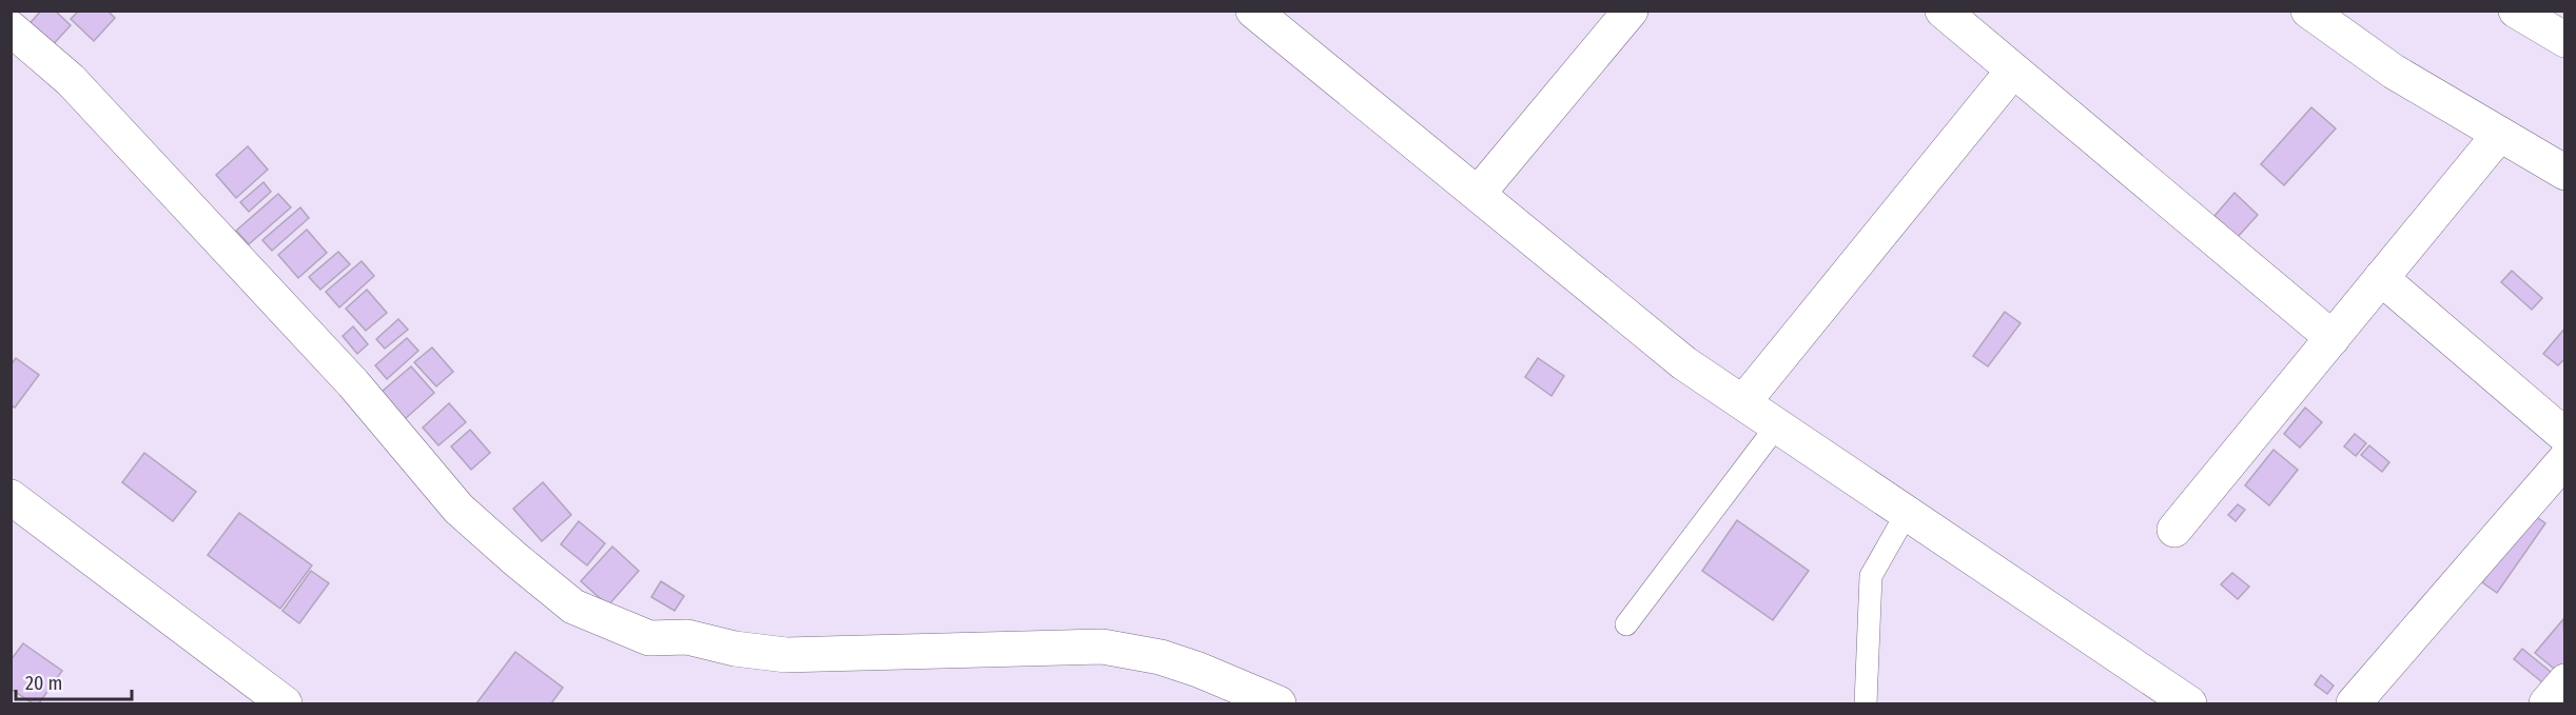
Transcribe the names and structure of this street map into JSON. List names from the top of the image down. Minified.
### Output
{"scale_bar":"20 m"}
